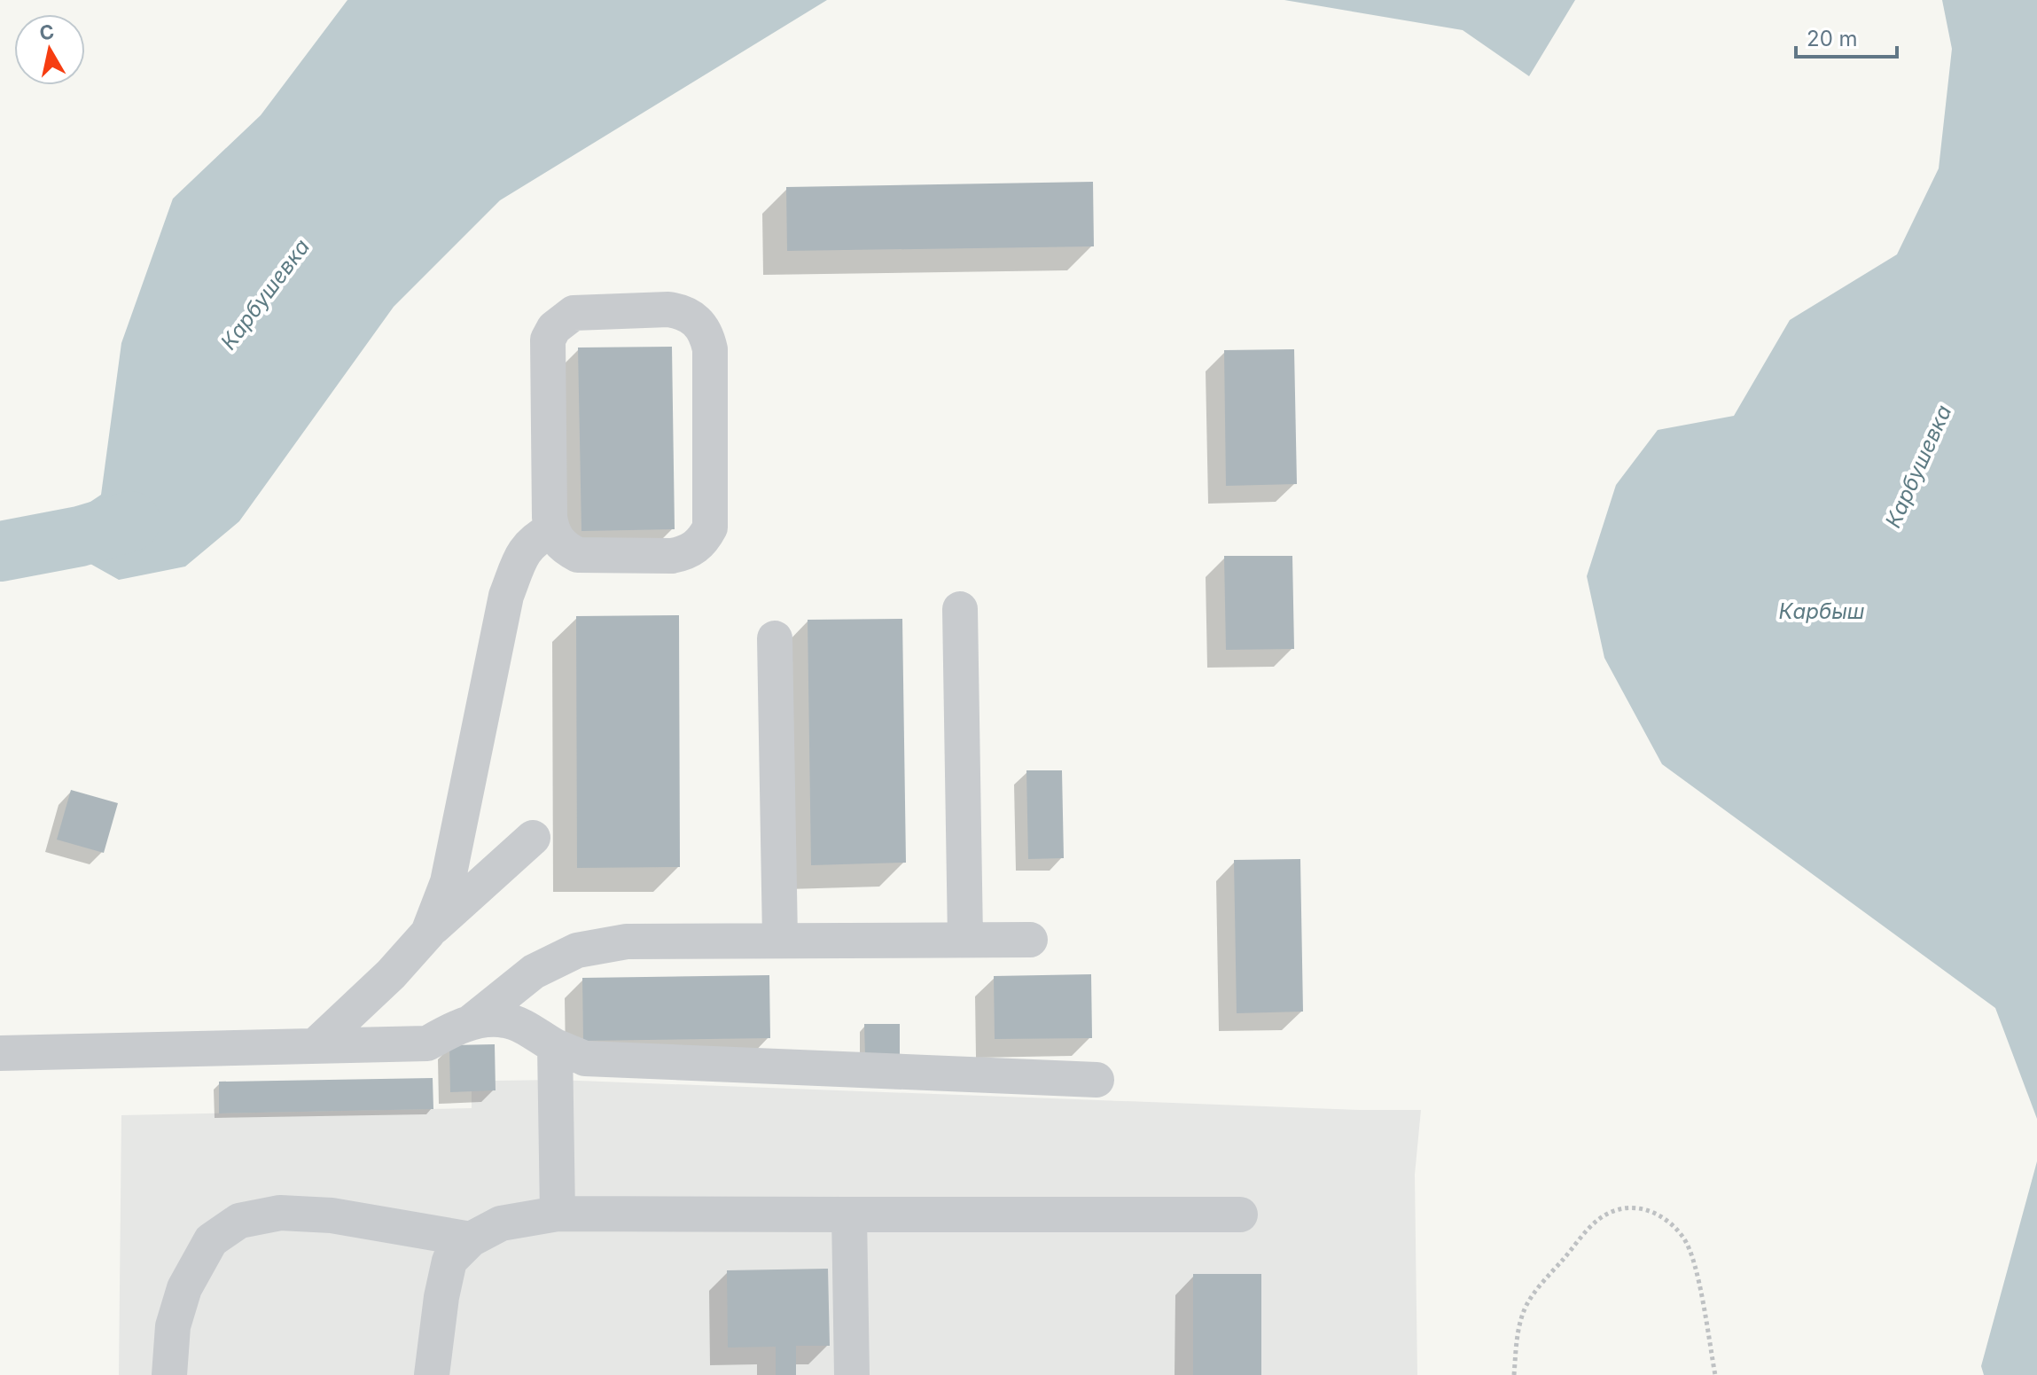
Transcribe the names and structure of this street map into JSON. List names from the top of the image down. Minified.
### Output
{"water":["Карбушевка","Карбыш"],"scale_bar":"20 m","north":"top"}
